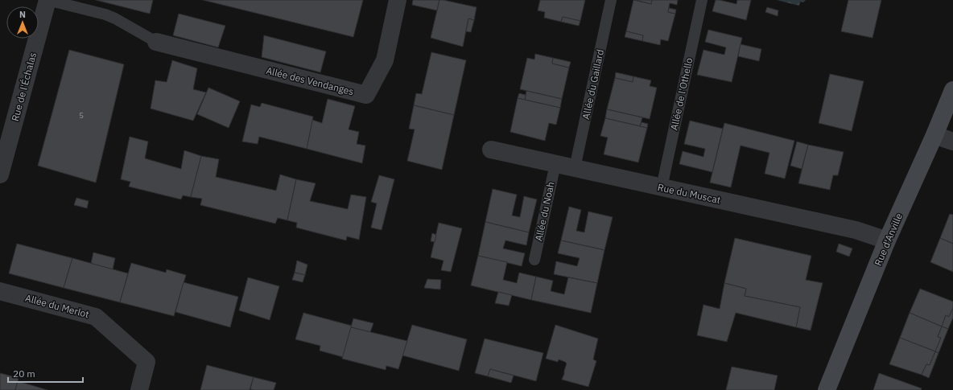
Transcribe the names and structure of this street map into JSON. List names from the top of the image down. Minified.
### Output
{"streets":{"street":["Allée des Vendanges","Rue de l'Échalas","Rue du Muscat","Rue d'Anville","Allée du Merlot"],"lane":["Allée du Gaillard","Allée de l'Othello","Allée du Noah"]},"crossings":[["Allée du Gaillard","Rue du Muscat"],["Allée de l'Othello","Rue du Muscat"],["Rue du Muscat","Allée du Noah"],["Rue du Muscat","Rue d'Anville"]],"house_numbers":["5"],"scale_bar":"20 m","north":"top"}
